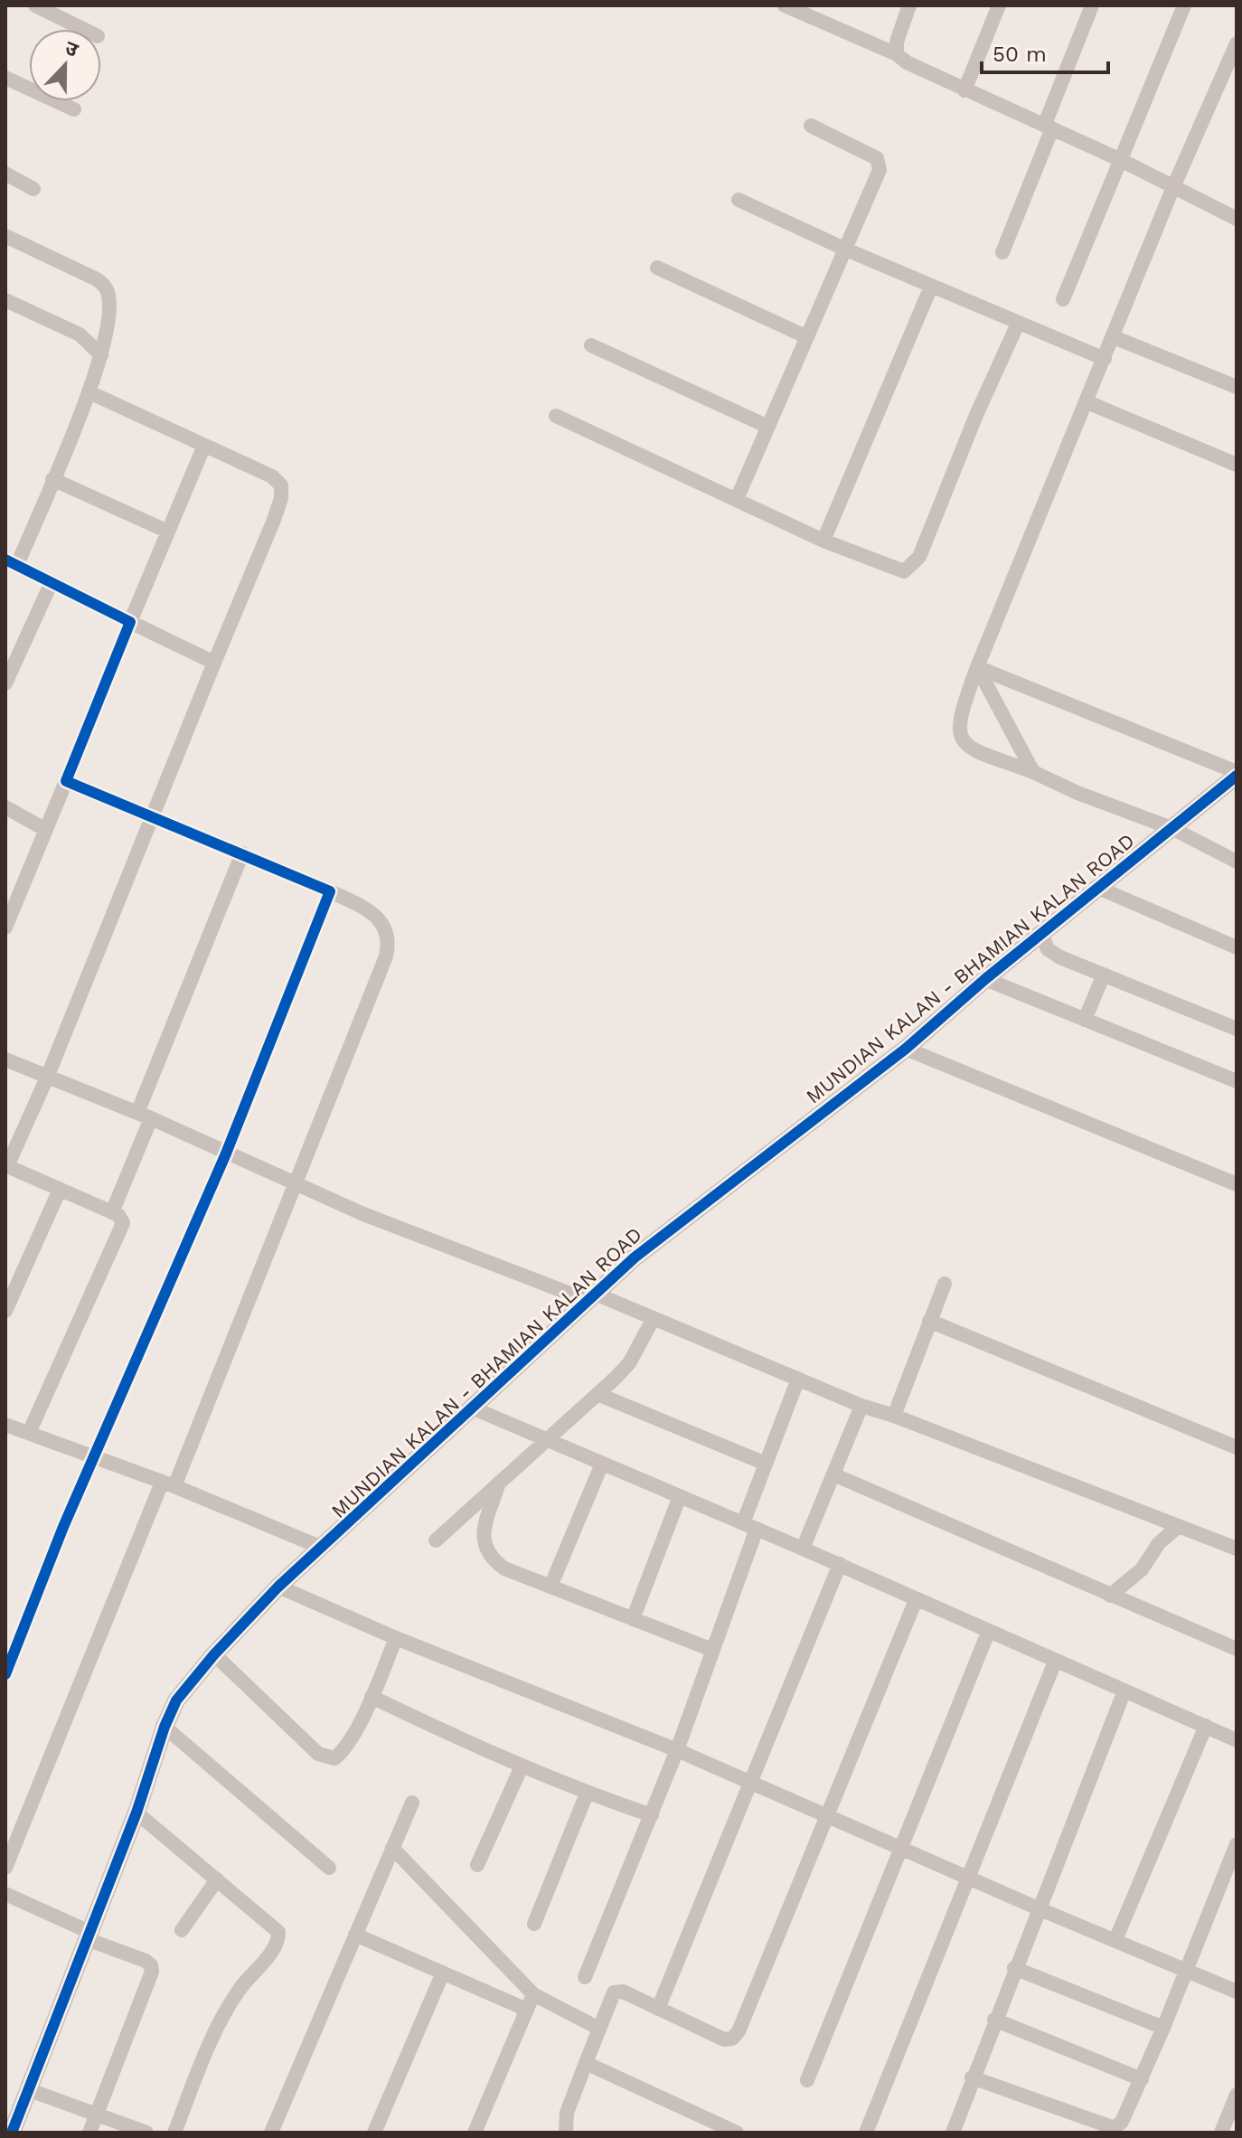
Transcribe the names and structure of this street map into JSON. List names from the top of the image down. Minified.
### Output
{"streets":{"street":["MUNDIAN KALAN - BHAMIAN KALAN ROAD"]},"scale_bar":"50 m","north":"top"}
